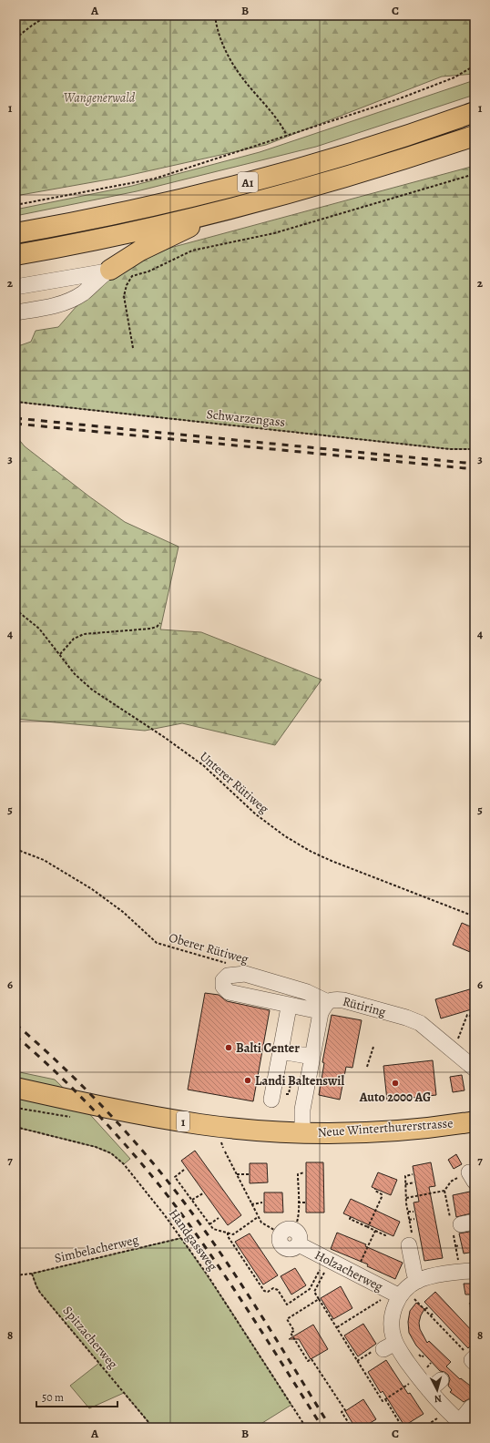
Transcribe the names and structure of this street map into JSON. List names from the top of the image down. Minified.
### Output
{"streets":{"main road":["A1","1","Neue Winterthurerstrasse"],"street":["Rütiring","Holzacherweg"],"path":["Schwarzengass","Unterer Rütiweg","Oberer Rütiweg","Handgassweg","Simbelacherweg","Spitzacherweg"]},"crossings":[["Handgassweg","Simbelacherweg"],["Simbelacherweg","Spitzacherweg"]],"parks":["Wangenerwald"],"places":["Balti Center","Landi Baltenswil","Auto 2000 AG"],"scale_bar":"50 m","north":"bottom","grid":{"columns":["A","B","C"],"rows":["1","2","3","4","5","6","7","8"]}}
